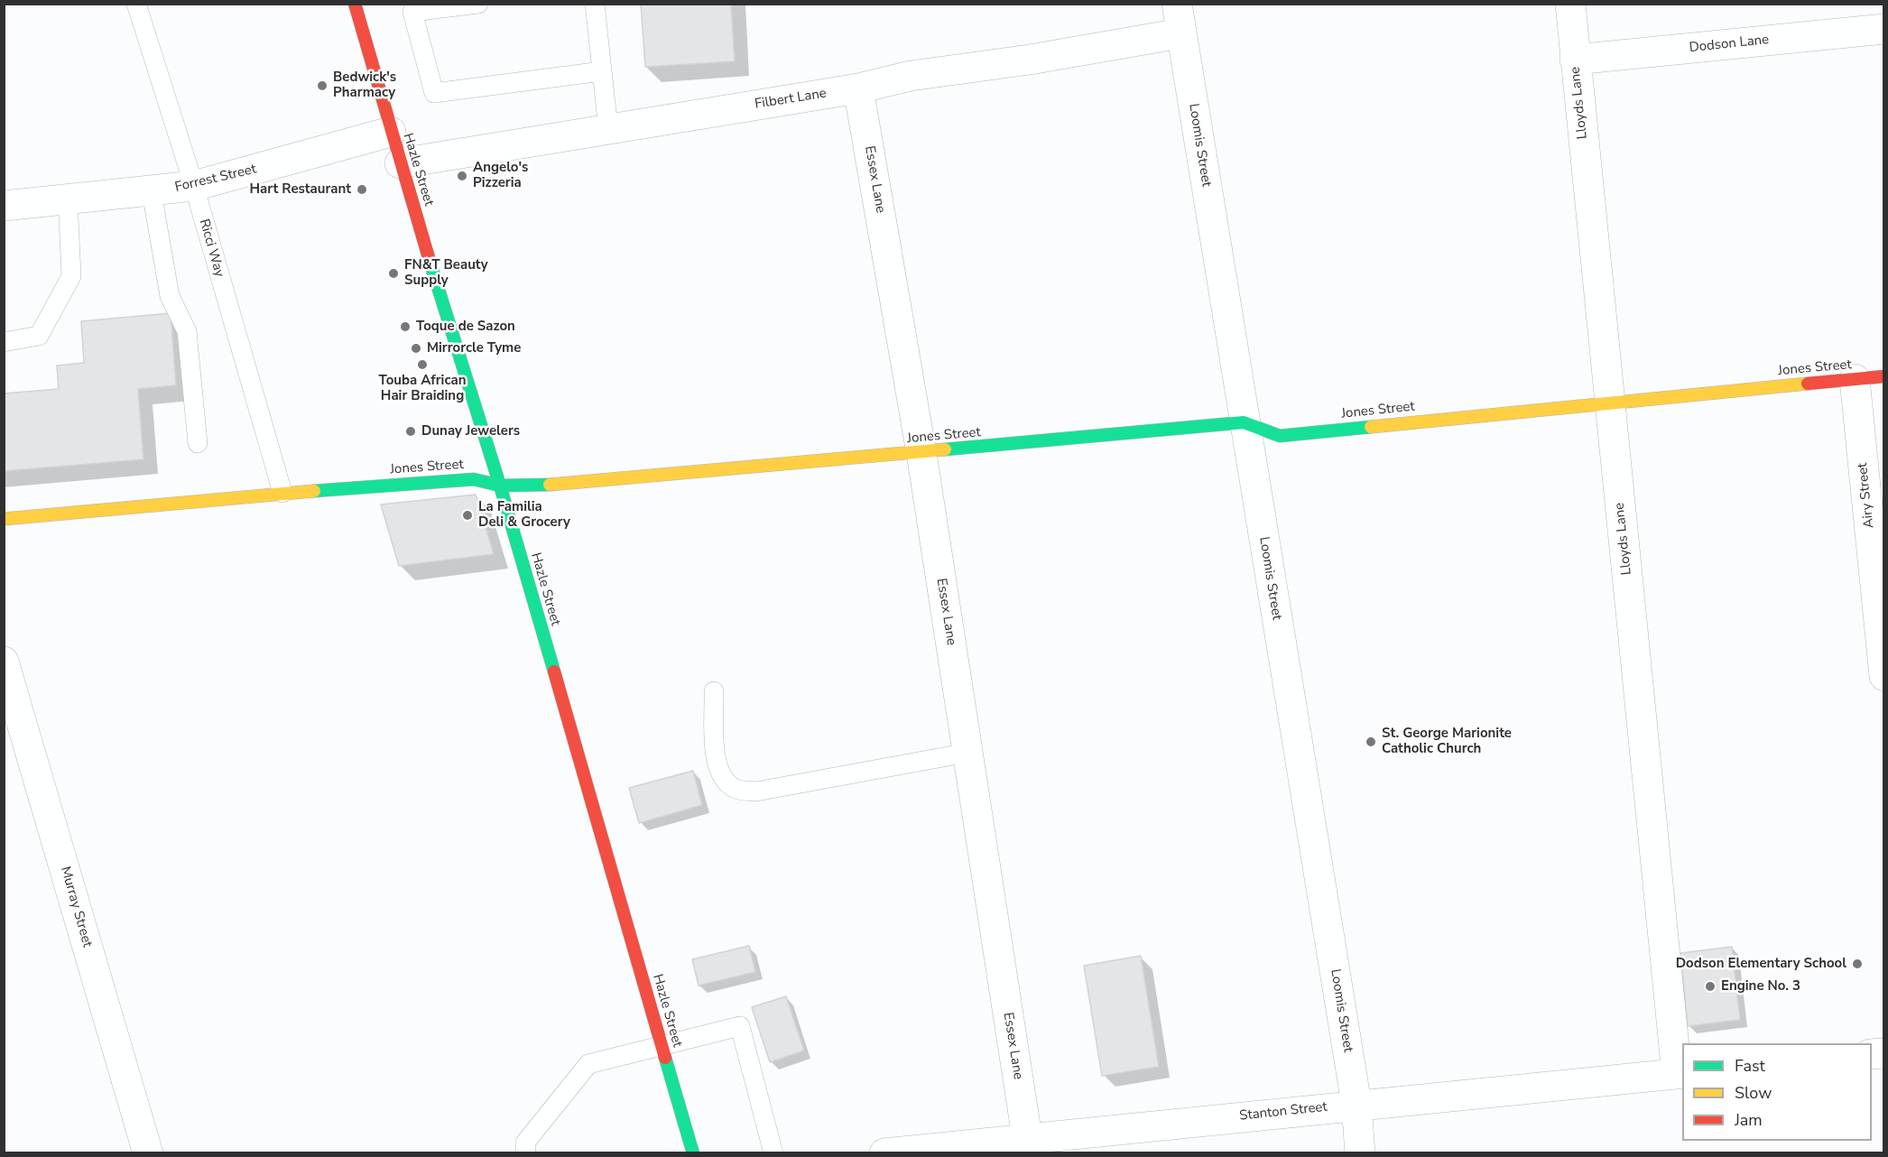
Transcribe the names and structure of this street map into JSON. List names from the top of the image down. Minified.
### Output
{"streets":{"street":["Dodson Lane","Filbert Lane","Lloyds Lane","Loomis Street","Hazle Street","Forrest Street","Essex Lane","Jones Street","Airy Street","Murray Street","Stanton Street"],"lane":["Ricci Way"]},"crossings":[["Dodson Lane","Lloyds Lane"],["Filbert Lane","Loomis Street"],["Filbert Lane","Hazle Street"],["Filbert Lane","Essex Lane"],["Lloyds Lane","Jones Street"],["Lloyds Lane","Stanton Street"],["Loomis Street","Jones Street"],["Loomis Street","Stanton Street"],["Hazle Street","Forrest Street"],["Hazle Street","Jones Street"],["Forrest Street","Ricci Way"],["Essex Lane","Jones Street"],["Essex Lane","Stanton Street"],["Ricci Way","Jones Street"],["Jones Street","Airy Street"]],"places":["Bedwick's Pharmacy","Angelo's Pizzeria","Hart Restaurant","FN&T Beauty Supply","Toque de Sazon","Mirrorcle Tyme","Touba African Hair Braiding","Dunay Jewelers","La Familia Deli & Grocery","St. George Marionite Catholic Church","Dodson Elementary School","Engine No. 3"],"legend":["Fast","Slow","Jam"]}
